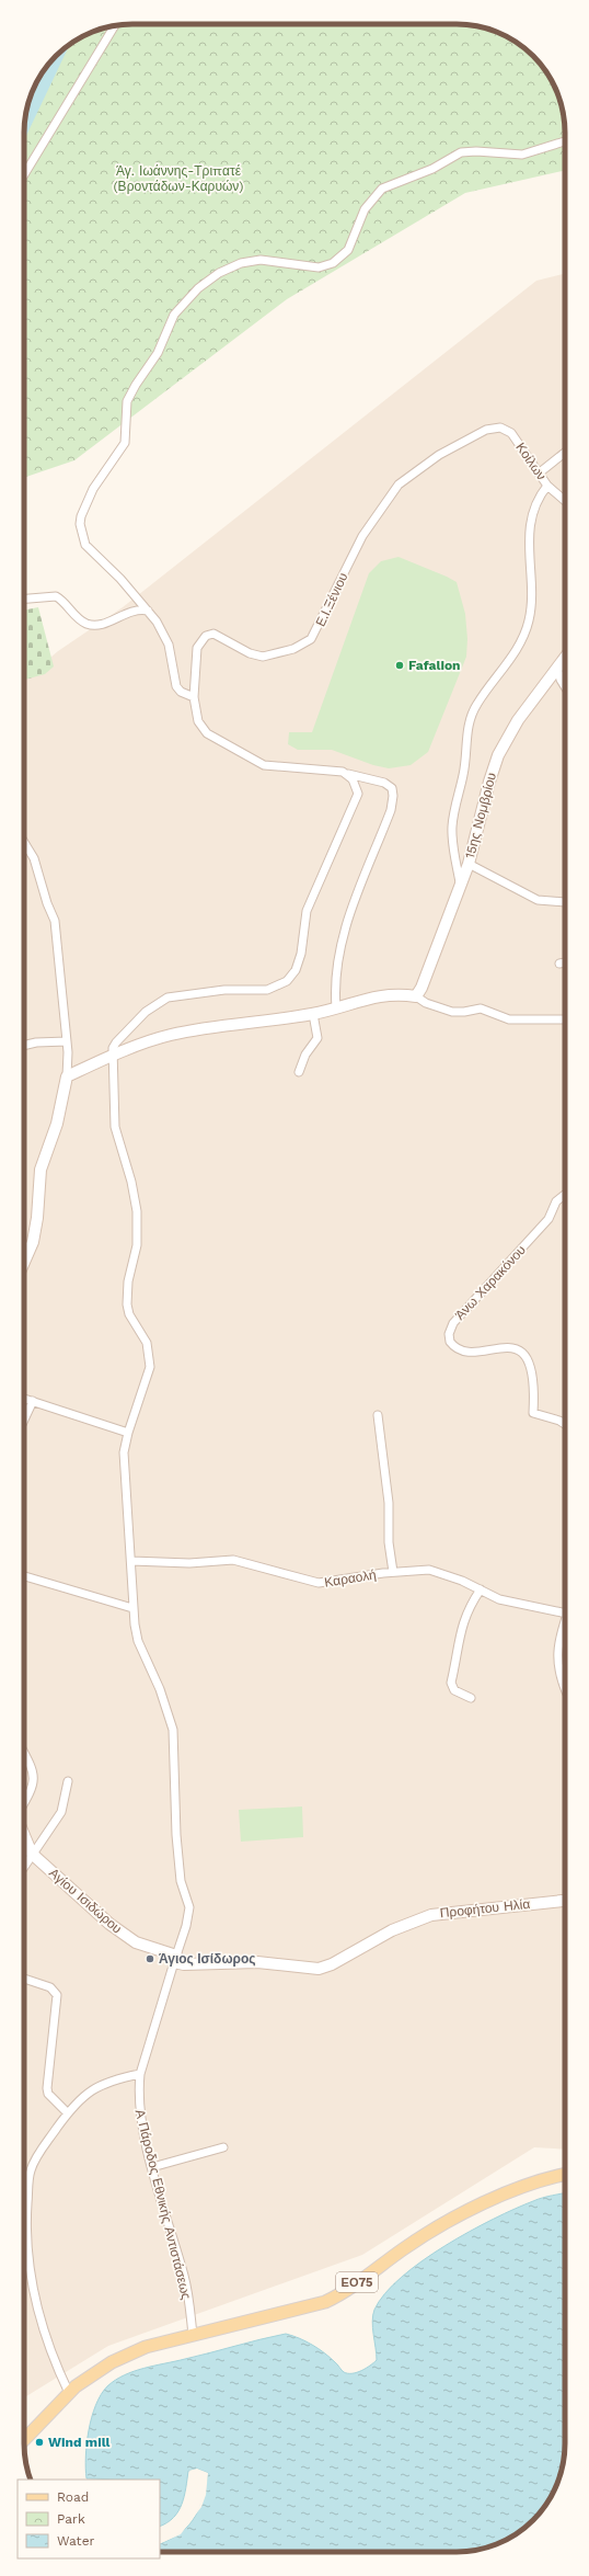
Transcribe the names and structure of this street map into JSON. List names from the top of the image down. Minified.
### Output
{"streets":{"main road":["15ης Νομβρίου","Αγίου Ισιδώρου","Προφήτου Ηλία","ΕΟ75"],"street":["Κοίλων","Ε.Ι.Ξένιου","Άνω Χαρακόνου","Καραολή","Α Πάροδος Εθνικής Αντιστάσεως"]},"crossings":[["Κοίλων","Ε.Ι.Ξένιου"],["Καραολή","Α Πάροδος Εθνικής Αντιστάσεως"],["Αγίου Ισιδώρου","Προφήτου Ηλία"],["Αγίου Ισιδώρου","Α Πάροδος Εθνικής Αντιστάσεως"],["Προφήτου Ηλία","Α Πάροδος Εθνικής Αντιστάσεως"],["Α Πάροδος Εθνικής Αντιστάσεως","ΕΟ75"]],"parks":["Άγ. Ιωάννης-Τριπατέ (Βροντάδων-Καρυών)"],"places":["Fafalion","Άγιος Ισίδωρος","Wind mill"],"legend":["Road","Park","Water"]}
